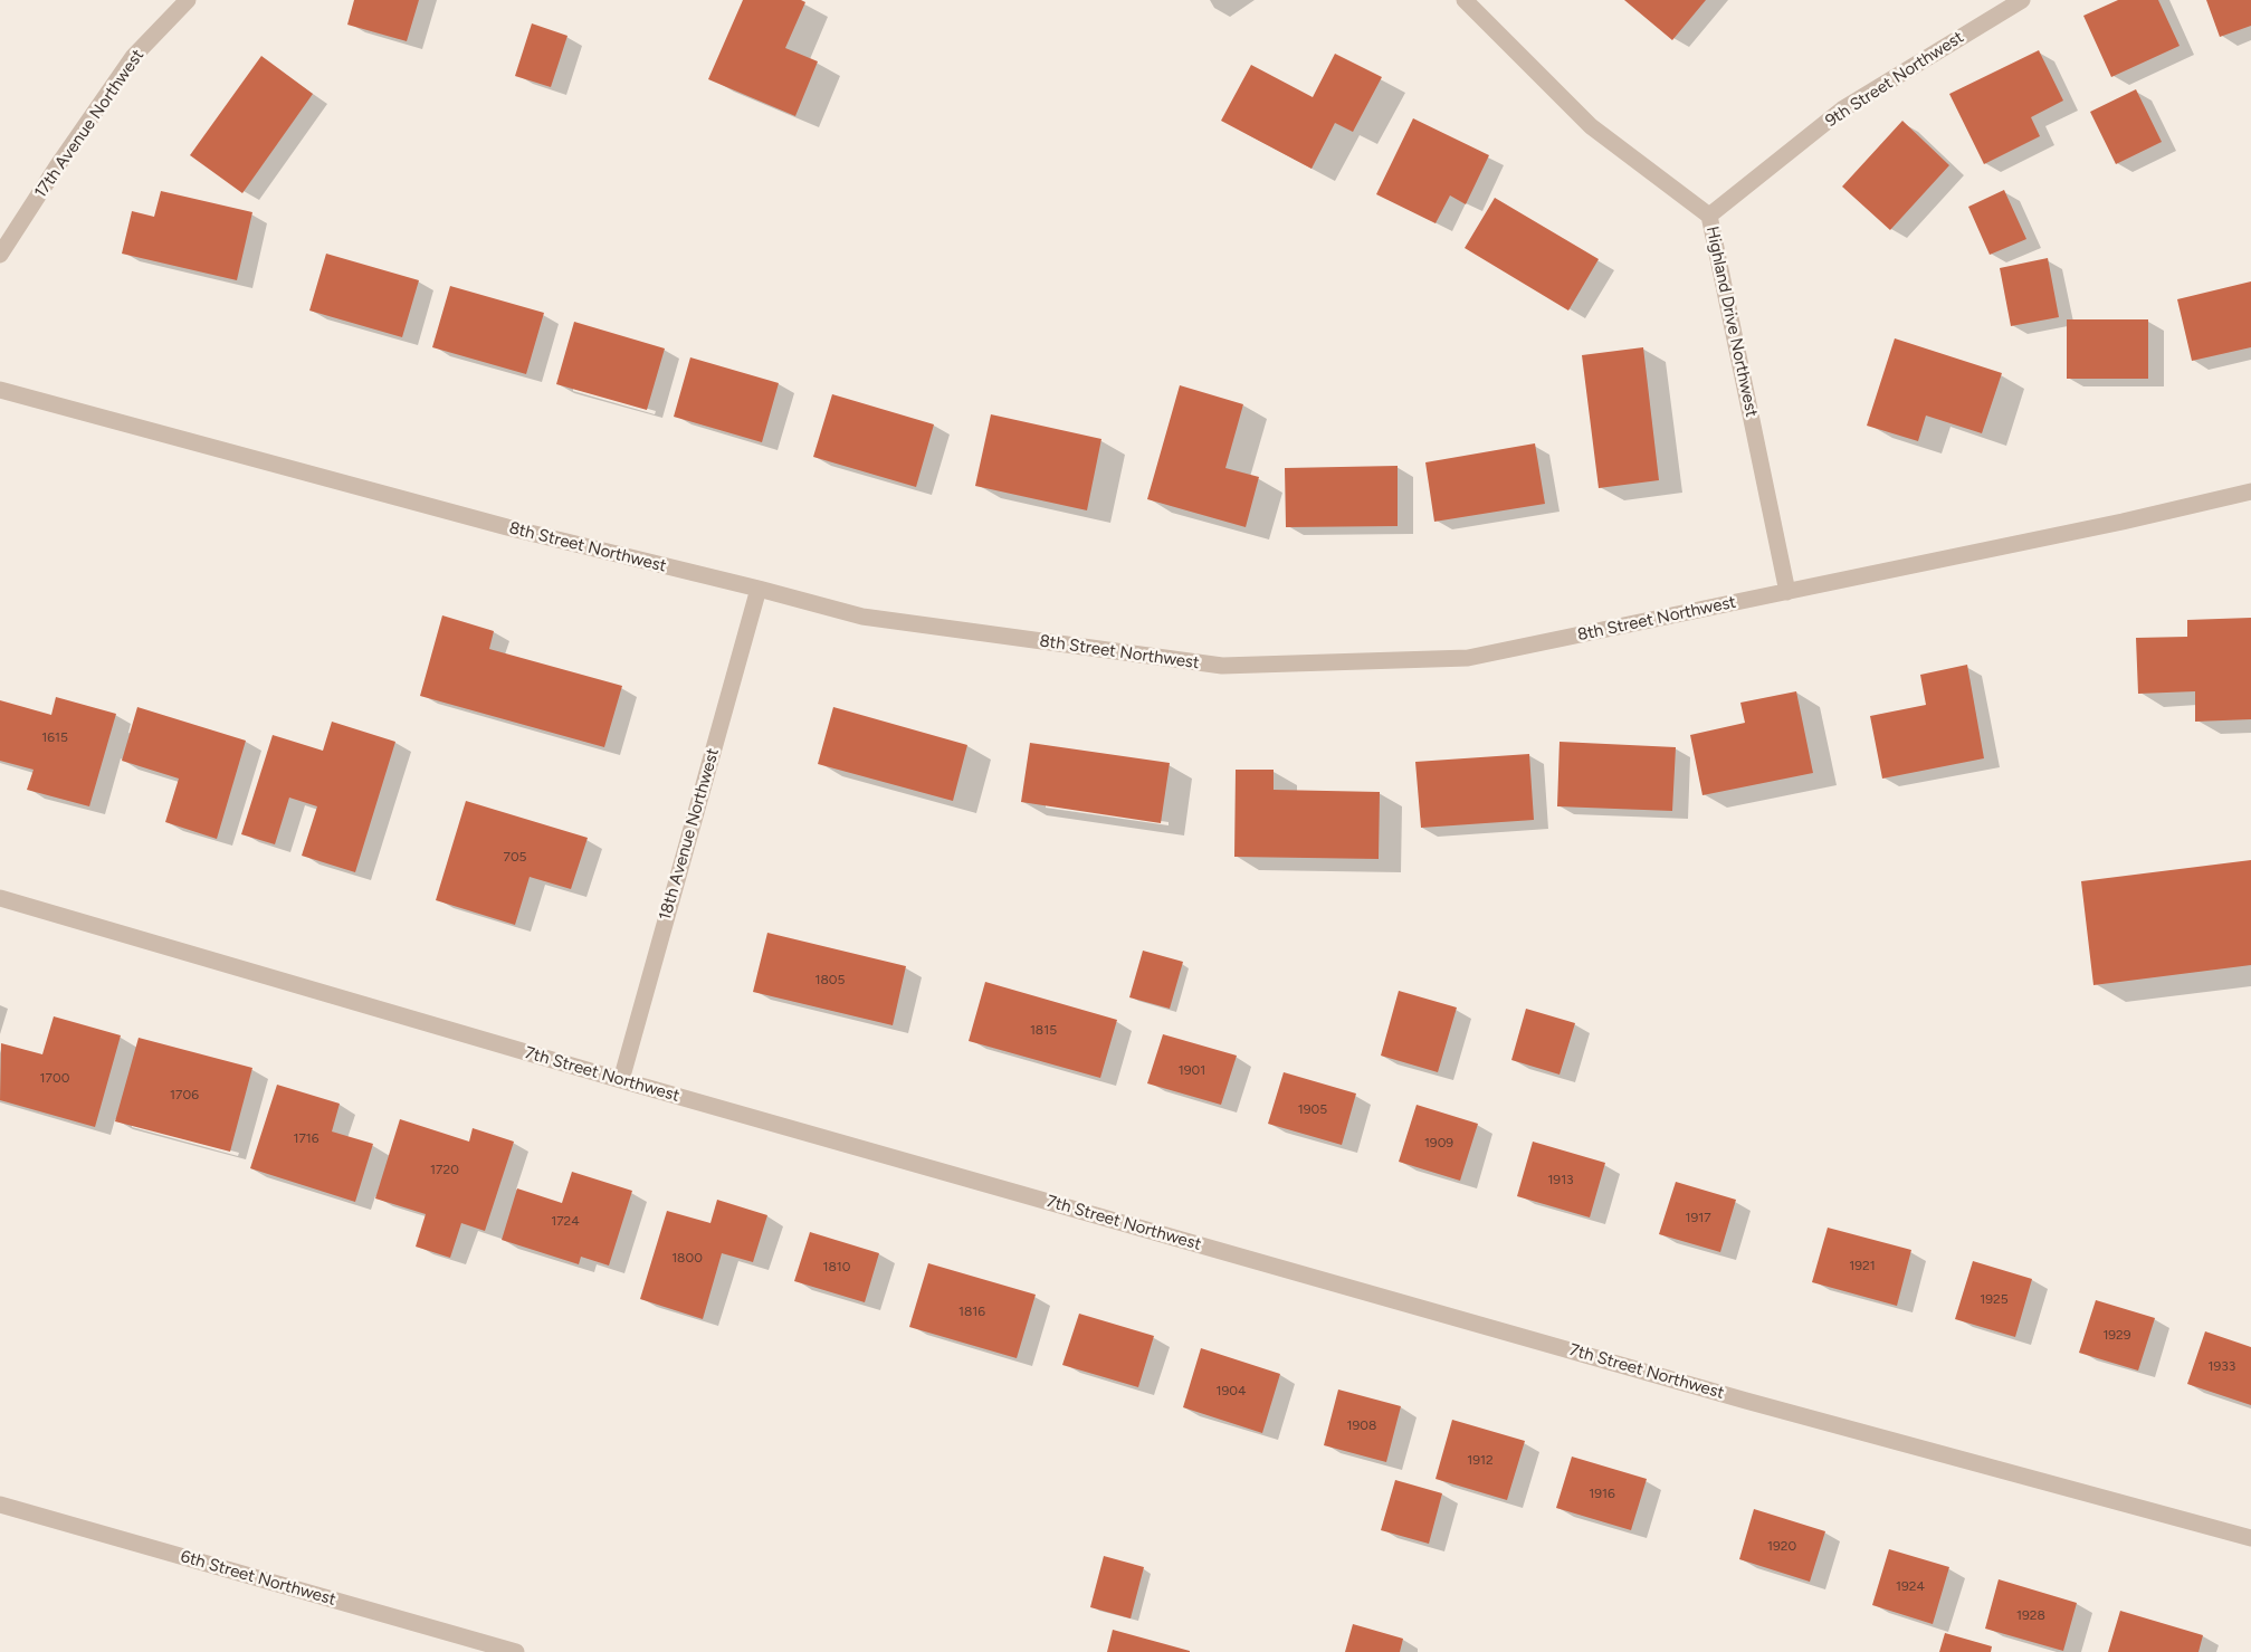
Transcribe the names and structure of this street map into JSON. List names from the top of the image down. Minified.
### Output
{"streets":{"street":["9th Street Northwest","17th Avenue Northwest","Highland Drive Northwest","8th Street Northwest","18th Avenue Northwest","7th Street Northwest","6th Street Northwest"]},"crossings":[["9th Street Northwest","Highland Drive Northwest"],["Highland Drive Northwest","8th Street Northwest"],["8th Street Northwest","18th Avenue Northwest"],["18th Avenue Northwest","7th Street Northwest"]],"house_numbers":["1615","705","1805","1815","1901","1700","1706","1905","1716","1909","1720","1913","1917","1724","1800","1921","1810","1925","1816","1929","1933","1904","1908","1912","1916","1920","1924","1928"]}
